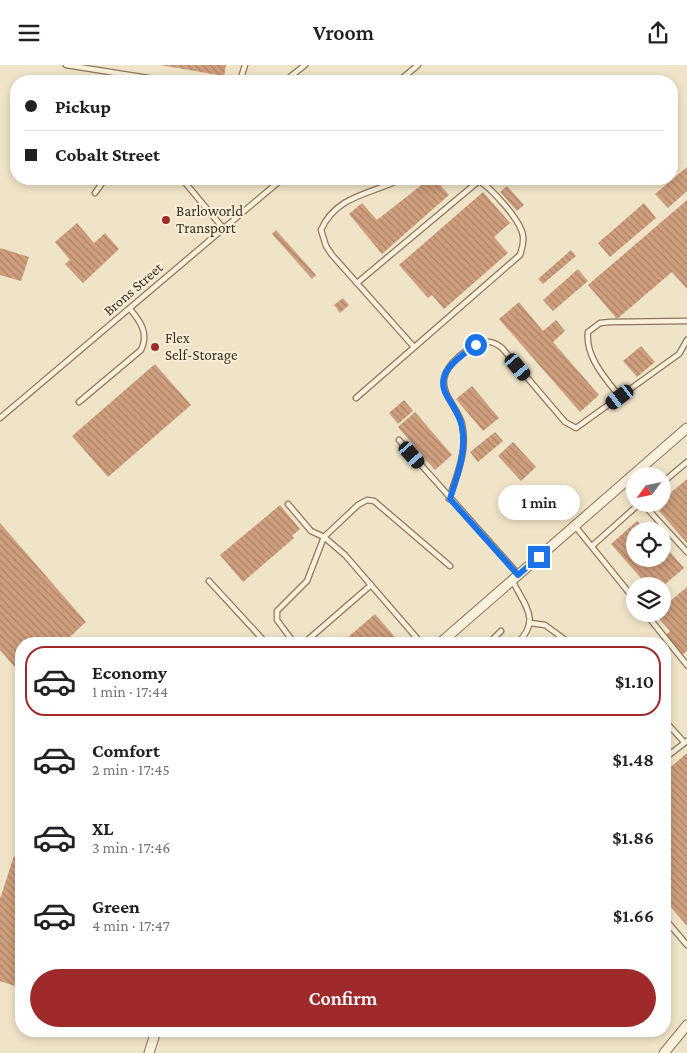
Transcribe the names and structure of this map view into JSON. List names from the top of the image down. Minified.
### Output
{"streets":{"lane":["Brons Street"]},"places":["Barloworld Transport","Flex Self-Storage"],"north":"bottom left","page":{"header":"Vroom","banner":["Pickup","Cobalt Street"],"bubble":"1 min","list":[{"name":"Economy","note":"1 min · 17:44","value":"$1.10"},{"name":"Comfort","note":"2 min · 17:45","value":"$1.48"},{"name":"XL","note":"3 min · 17:46","value":"$1.86"},{"name":"Green","note":"4 min · 17:47","value":"$1.66"}],"buttons":"Confirm"}}
